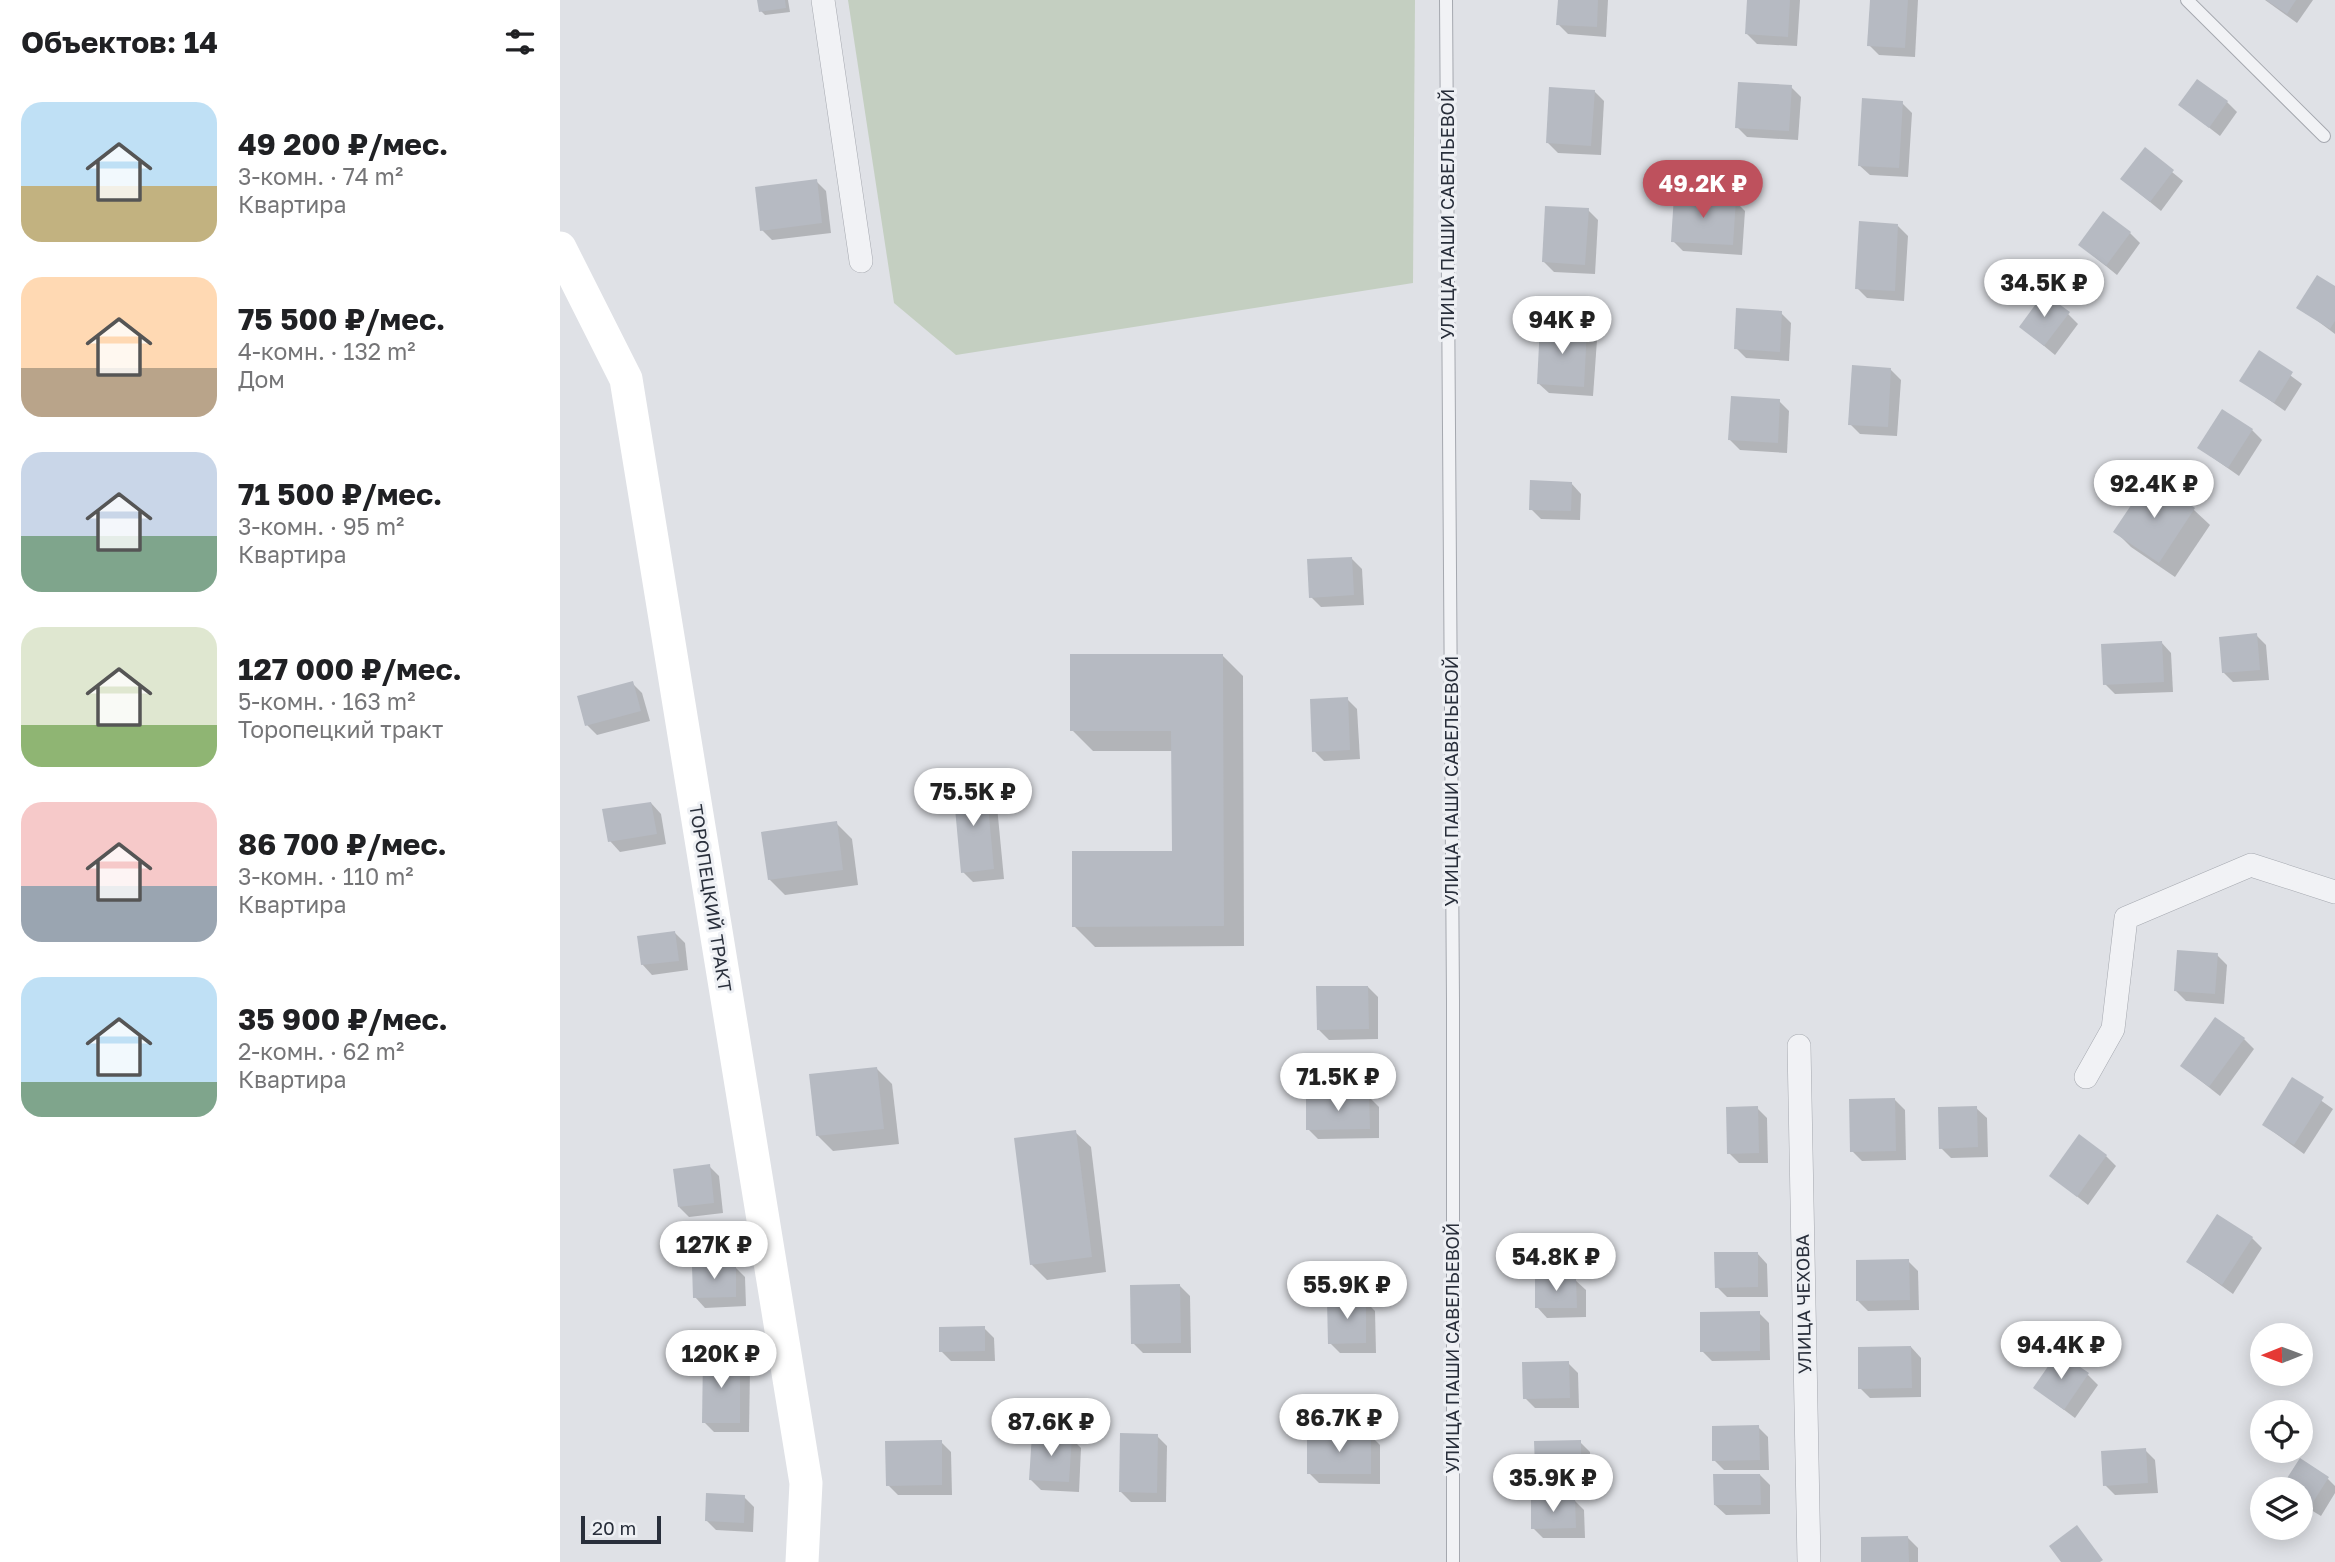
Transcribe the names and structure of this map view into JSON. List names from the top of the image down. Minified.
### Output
{"streets":{"main road":["ТОРОПЕЦКИЙ ТРАКТ"],"street":["УЛИЦА ЧЕХОВА"],"lane":["УЛИЦА ПАШИ САВЕЛЬЕВОЙ"]},"scale_bar":"20 m","north":"left","page":{"heading":"Объектов: 14","list":[{"name":"49 200 ₽/мес.","note":"3-комн. · 74 m² · Квартира"},{"name":"75 500 ₽/мес.","note":"4-комн. · 132 m² · Дом"},{"name":"71 500 ₽/мес.","note":"3-комн. · 95 m² · Квартира"},{"name":"127 000 ₽/мес.","note":"5-комн. · 163 m² · Торопецкий тракт"},{"name":"86 700 ₽/мес.","note":"3-комн. · 110 m² · Квартира"},{"name":"35 900 ₽/мес.","note":"2-комн. · 62 m² · Квартира"}],"price":["49.2K ₽","34.5K ₽","94K ₽","92.4K ₽","75.5K ₽","71.5K ₽","127K ₽","54.8K ₽","55.9K ₽","94.4K ₽","120K ₽","86.7K ₽","87.6K ₽","35.9K ₽"],"scale":"20 m"}}
